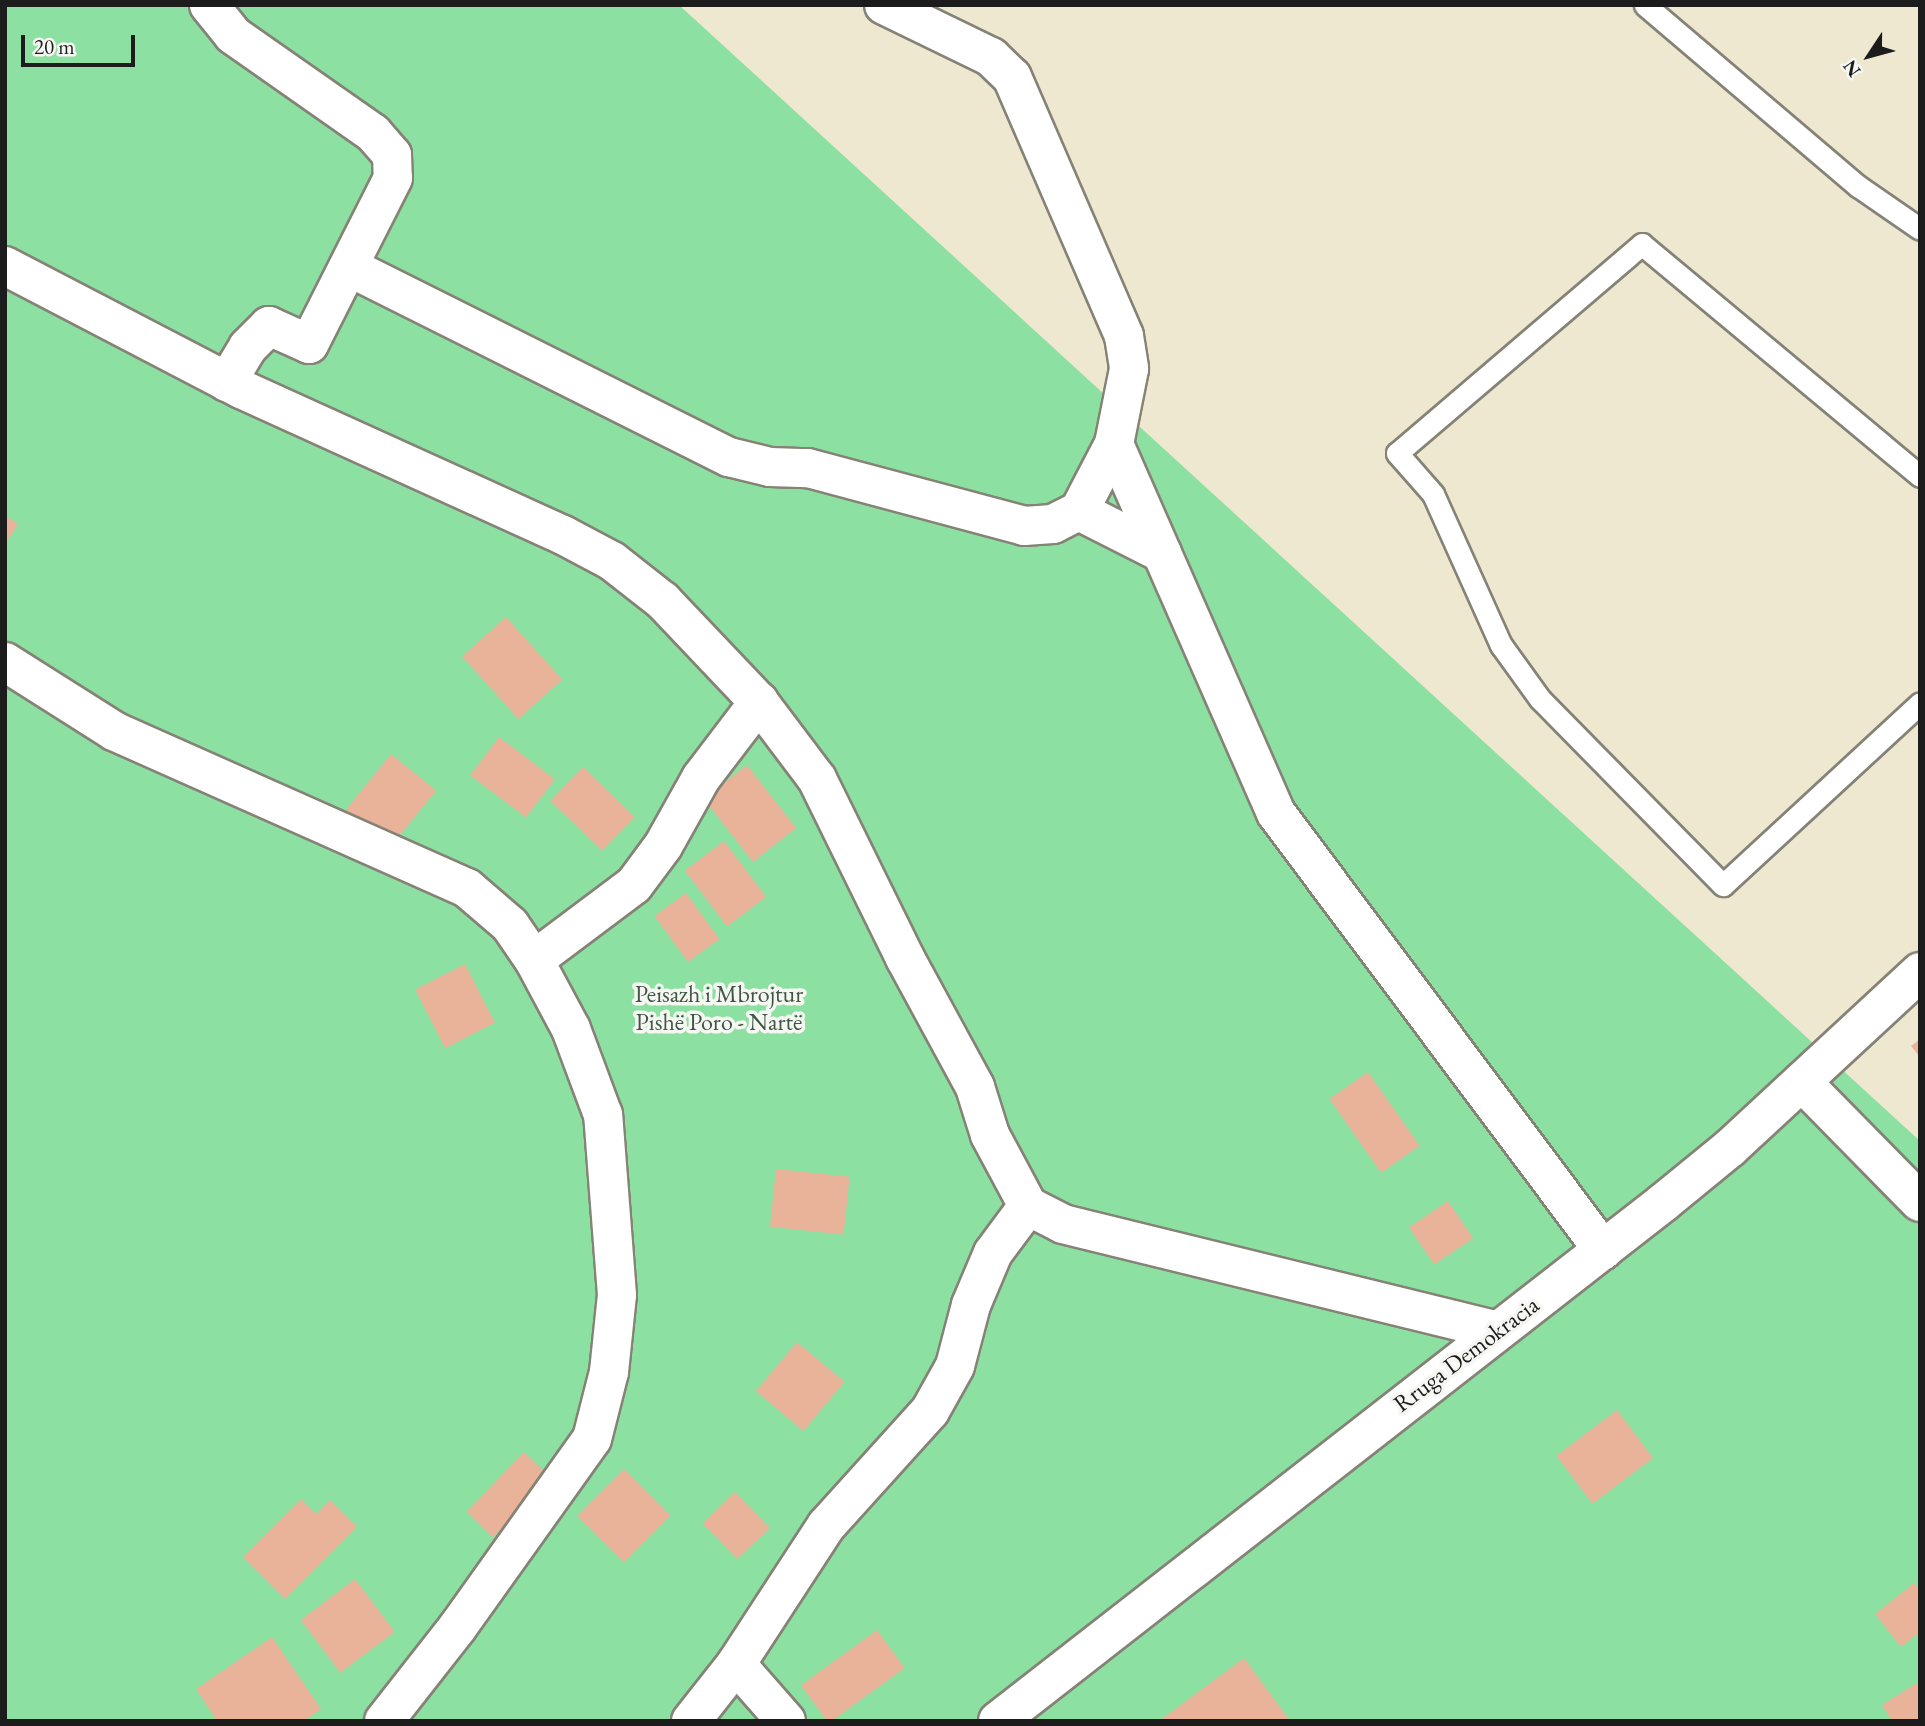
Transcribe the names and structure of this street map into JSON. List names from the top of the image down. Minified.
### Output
{"streets":{"street":["Rruga Demokracia"]},"parks":["Peisazh i Mbrojtur Pishë Poro - Nartë"],"scale_bar":"20 m","north":"bottom left"}
